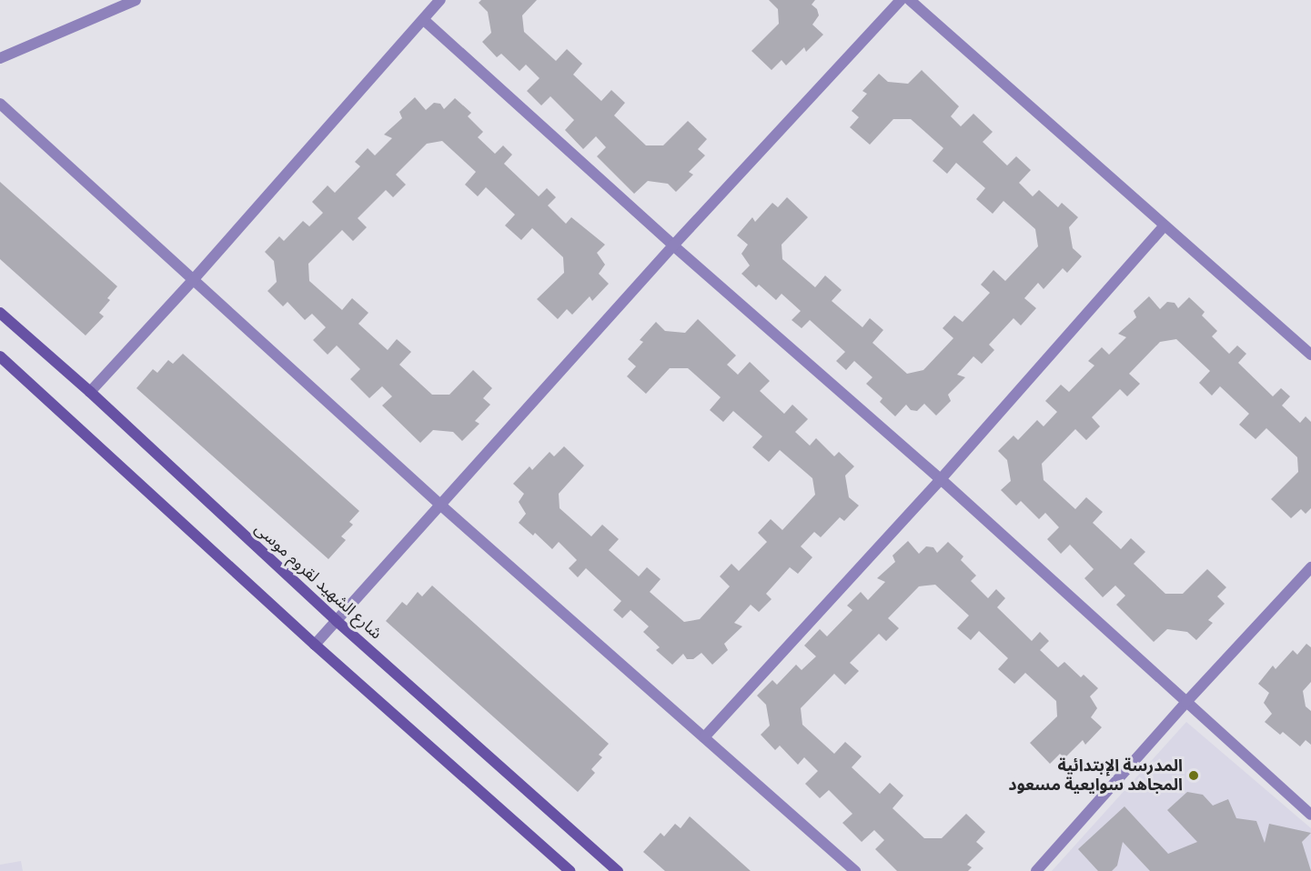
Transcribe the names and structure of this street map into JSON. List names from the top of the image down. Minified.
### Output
{"streets":{"street":["شارع الشهيد لقروم موسى"]},"places":["المدرسة الإبتدائية المجاهد سوايعية مسعود"]}
